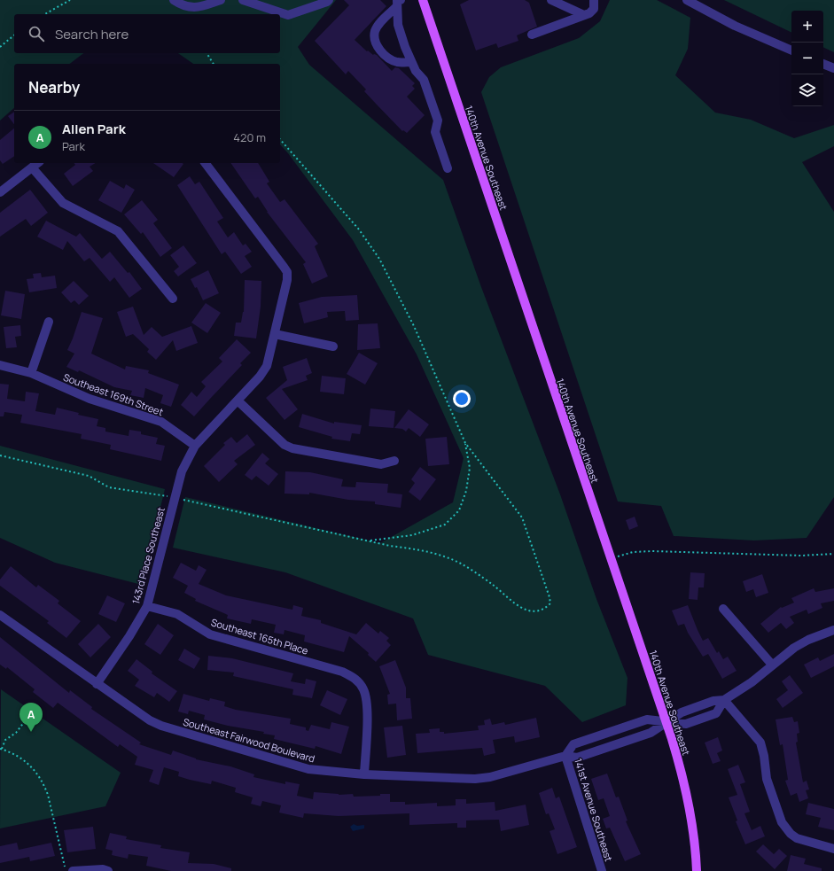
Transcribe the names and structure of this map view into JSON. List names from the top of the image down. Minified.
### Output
{"streets":{"main road":["140th Avenue Southeast"],"street":["Southeast 169th Street","143rd Place Southeast","Southeast 165th Place","Southeast Fairwood Boulevard","141st Avenue Southeast"]},"crossings":[["140th Avenue Southeast","Southeast Fairwood Boulevard"],["Southeast 169th Street","143rd Place Southeast"],["143rd Place Southeast","Southeast 165th Place"],["143rd Place Southeast","Southeast Fairwood Boulevard"],["Southeast 165th Place","Southeast Fairwood Boulevard"],["Southeast Fairwood Boulevard","141st Avenue Southeast"]],"page":{"map_buttons":["+","−"],"search":"Search here","heading":"Nearby","list":[{"mark":"A","name":"Allen Park","note":"Park","value":"420 m"}],"pins":"A"}}
